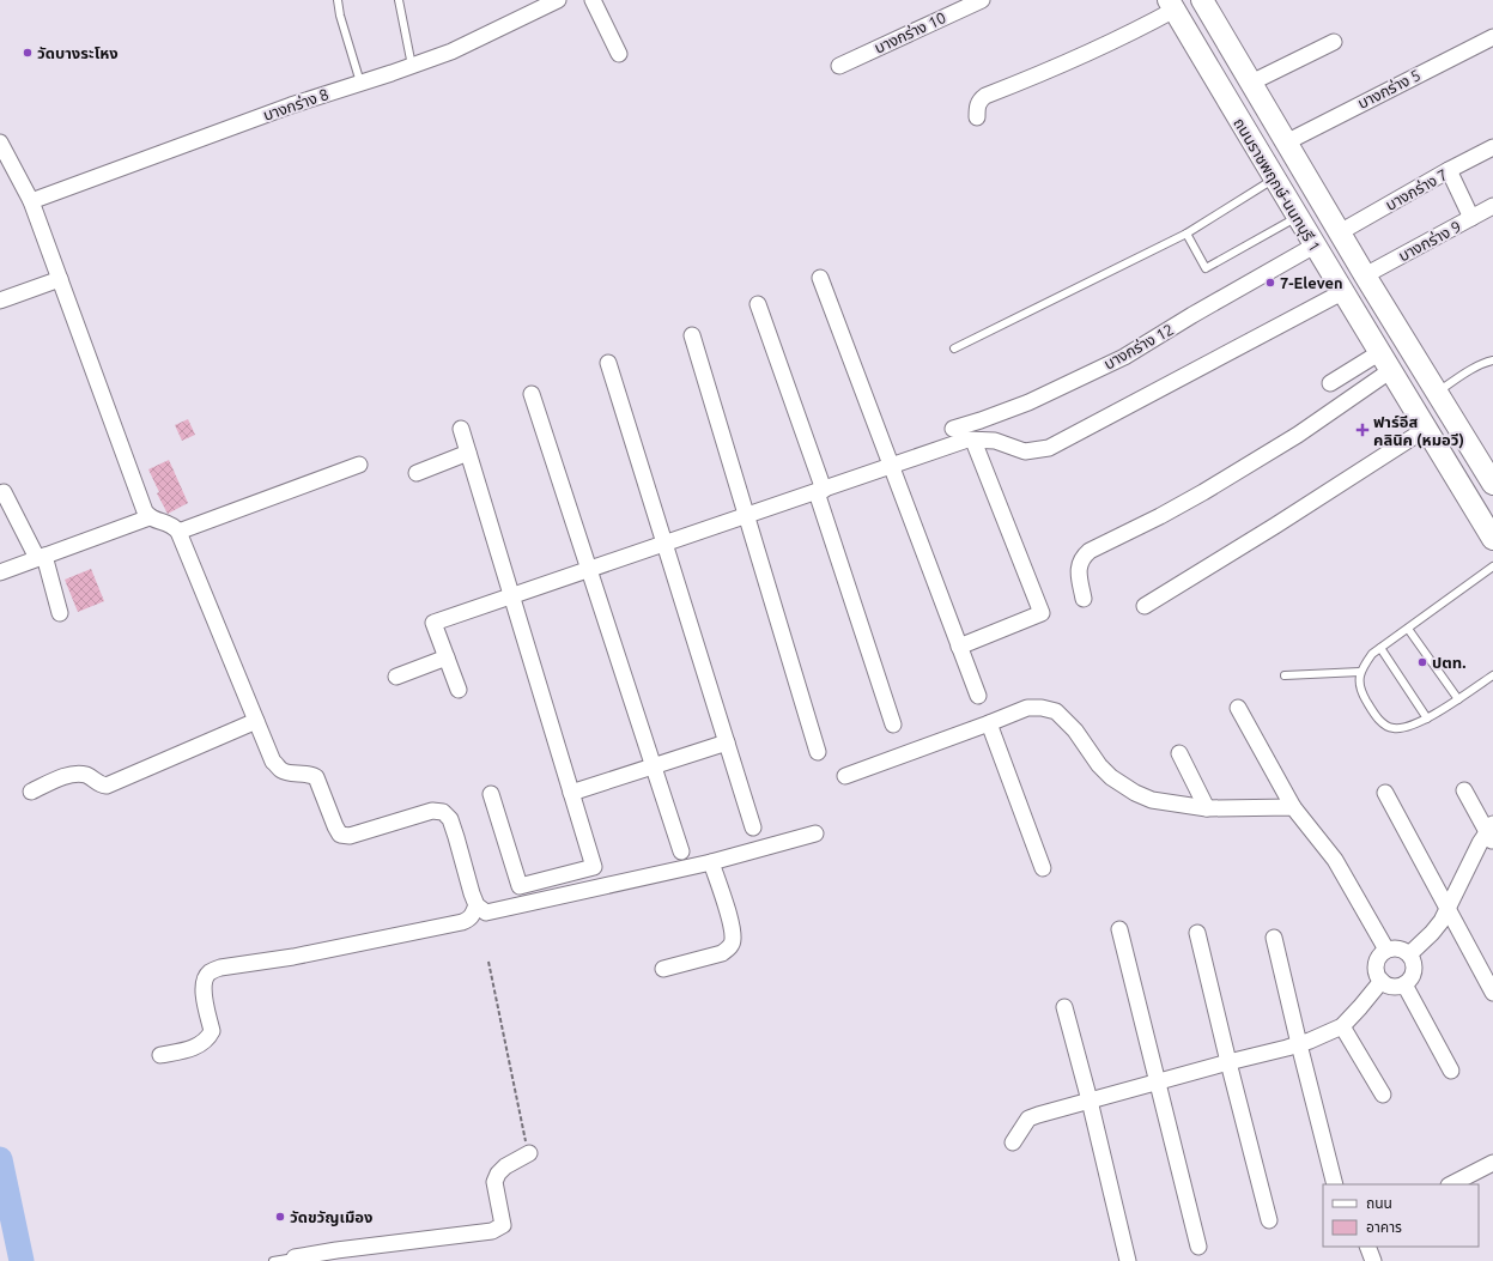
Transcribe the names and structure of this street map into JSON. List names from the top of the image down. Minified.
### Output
{"streets":{"main road":["ถนนราชพฤกษ์-นนทบุรี 1"],"street":["บางกร่าง 10","บางกร่าง 5","บางกร่าง 8","บางกร่าง 7","บางกร่าง 9","บางกร่าง 12"]},"crossings":[["บางกร่าง 5","ถนนราชพฤกษ์-นนทบุรี 1"],["ถนนราชพฤกษ์-นนทบุรี 1","บางกร่าง 7"],["ถนนราชพฤกษ์-นนทบุรี 1","บางกร่าง 9"],["ถนนราชพฤกษ์-นนทบุรี 1","บางกร่าง 12"]],"places":{"other":["วัดบางระโหง","7-Eleven","ปตท.","วัดขวัญเมือง"],"health":["ฟาร์อีส คลินิค (หมอวี)"]},"legend":["ถนน","อาคาร"]}
